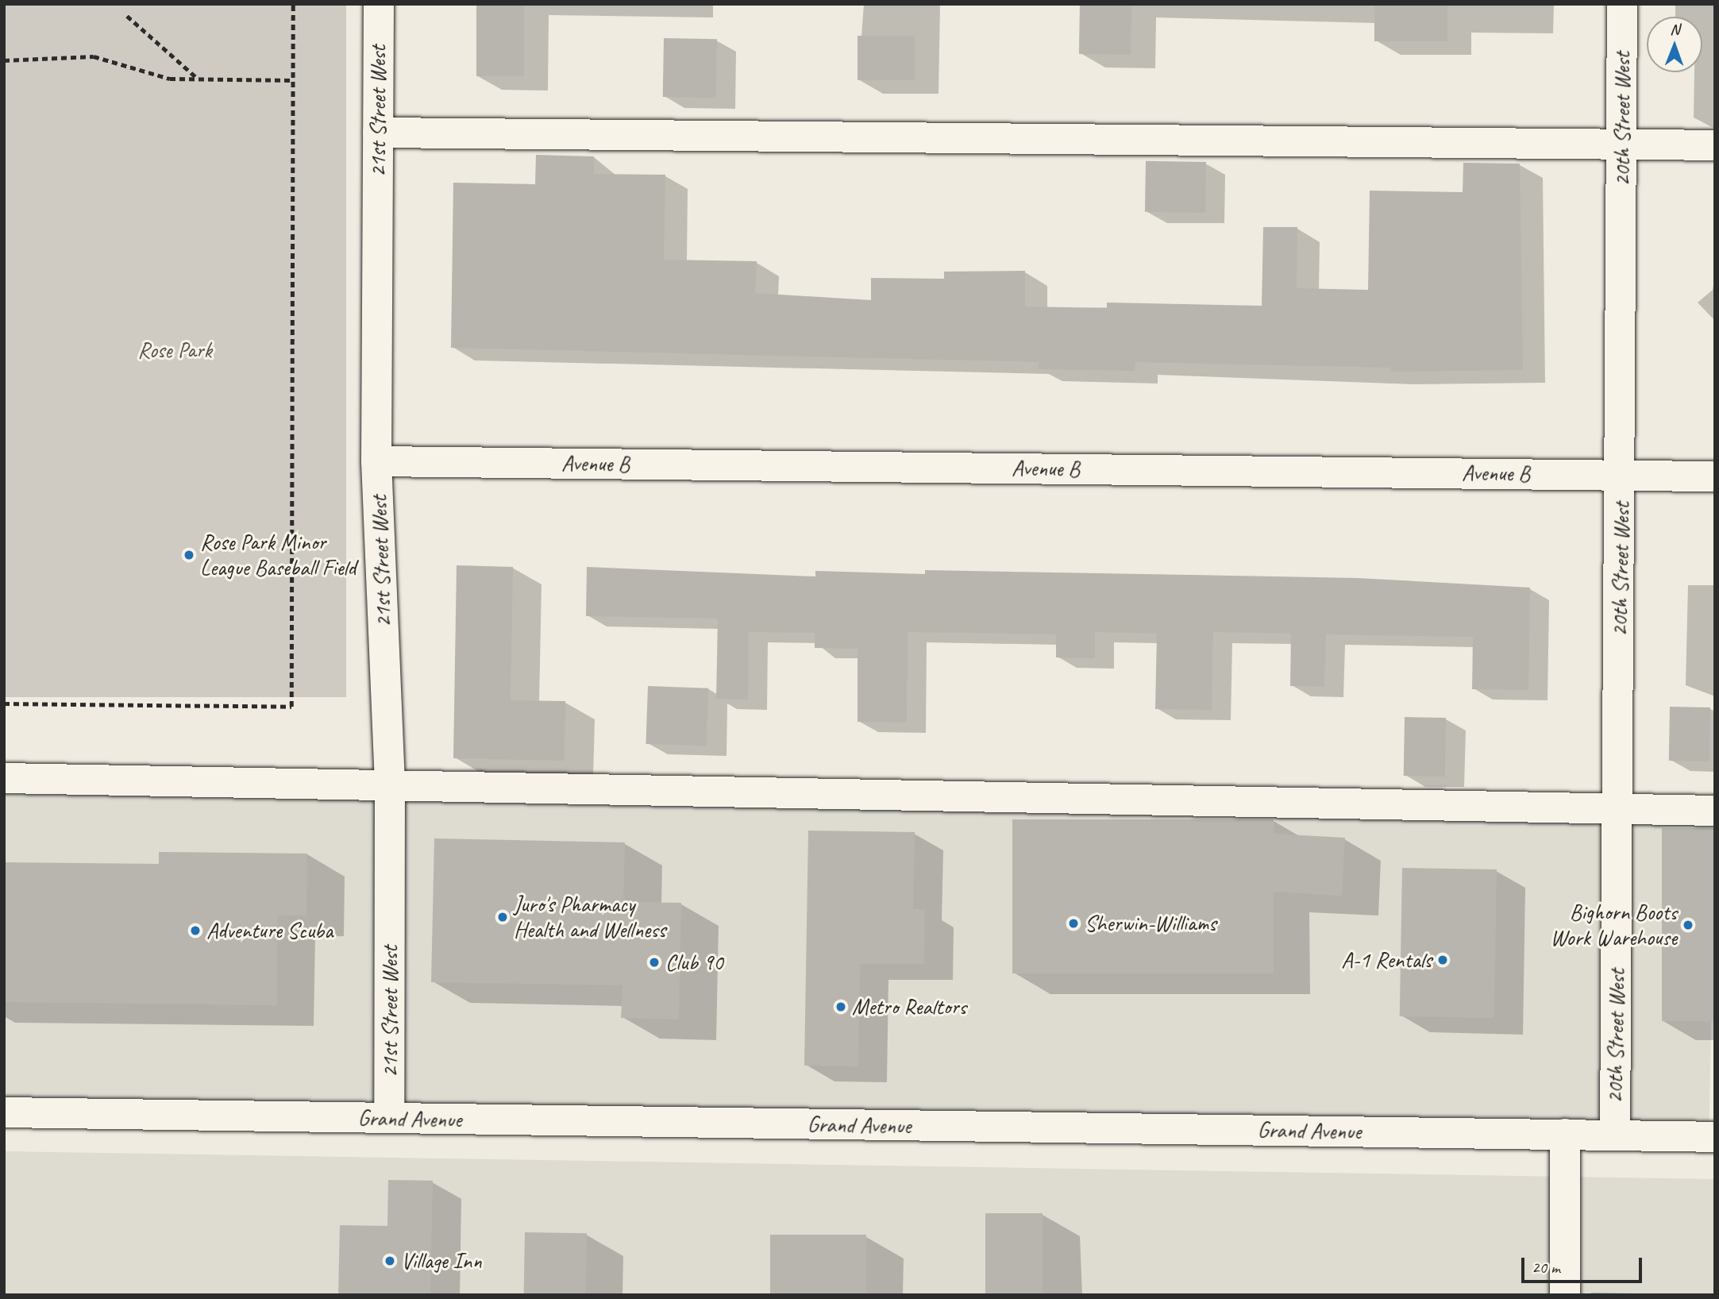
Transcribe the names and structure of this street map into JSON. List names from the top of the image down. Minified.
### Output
{"streets":{"street":["21st Street West","20th Street West","Avenue B","Grand Avenue"]},"crossings":[["21st Street West","Avenue B"],["21st Street West","Grand Avenue"],["20th Street West","Avenue B"],["20th Street West","Grand Avenue"]],"parks":["Rose Park"],"places":["Rose Park Minor League Baseball Field","Juro's Pharmacy Health and Wellness","Sherwin-Williams","Bighorn Boots Work Warehouse","Adventure Scuba","A-1 Rentals","Club 90","Metro Realtors","Village Inn"],"scale_bar":"20 m","north":"top"}
